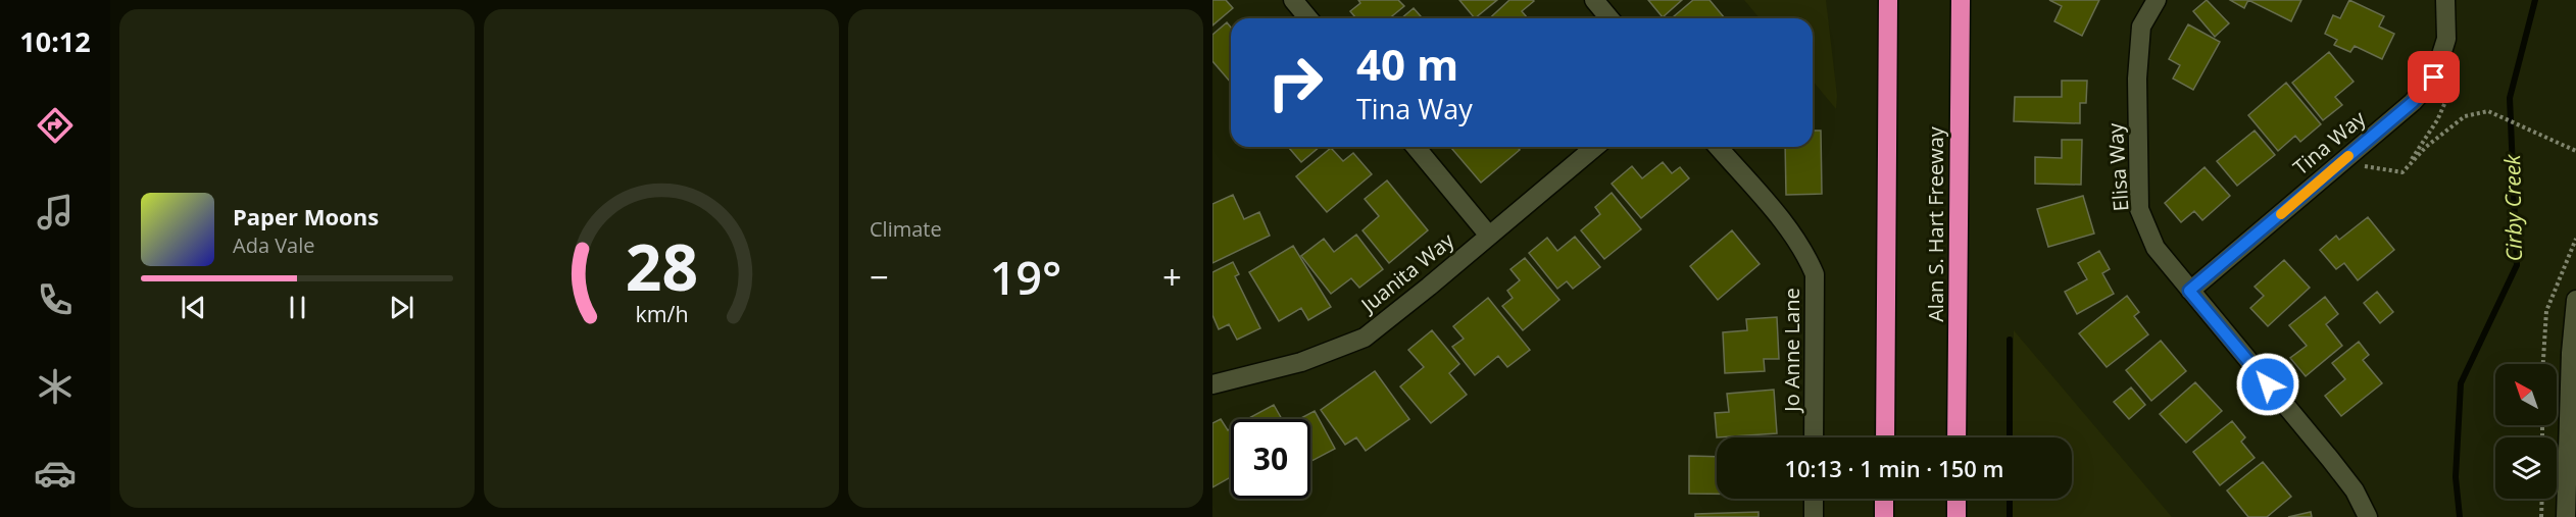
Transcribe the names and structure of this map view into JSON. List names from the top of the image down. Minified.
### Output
{"streets":{"highway":["Alan S. Hart Freeway"],"street":["Tina Way","Elisa Way","Juanita Way","Jo Anne Lane"]},"crossings":[["Tina Way","Elisa Way"]],"water":["Cirby Creek"],"north":"top left","page":{"tabs":"10:12","tile":"Climate","turn":["40 m","Tina Way"],"song":["Paper Moons","Ada Vale"],"heat":["−","19°","+"],"limit":"30","trip":"10:13 · 1 min · 150 m","gauge":["28","km/h"]}}
